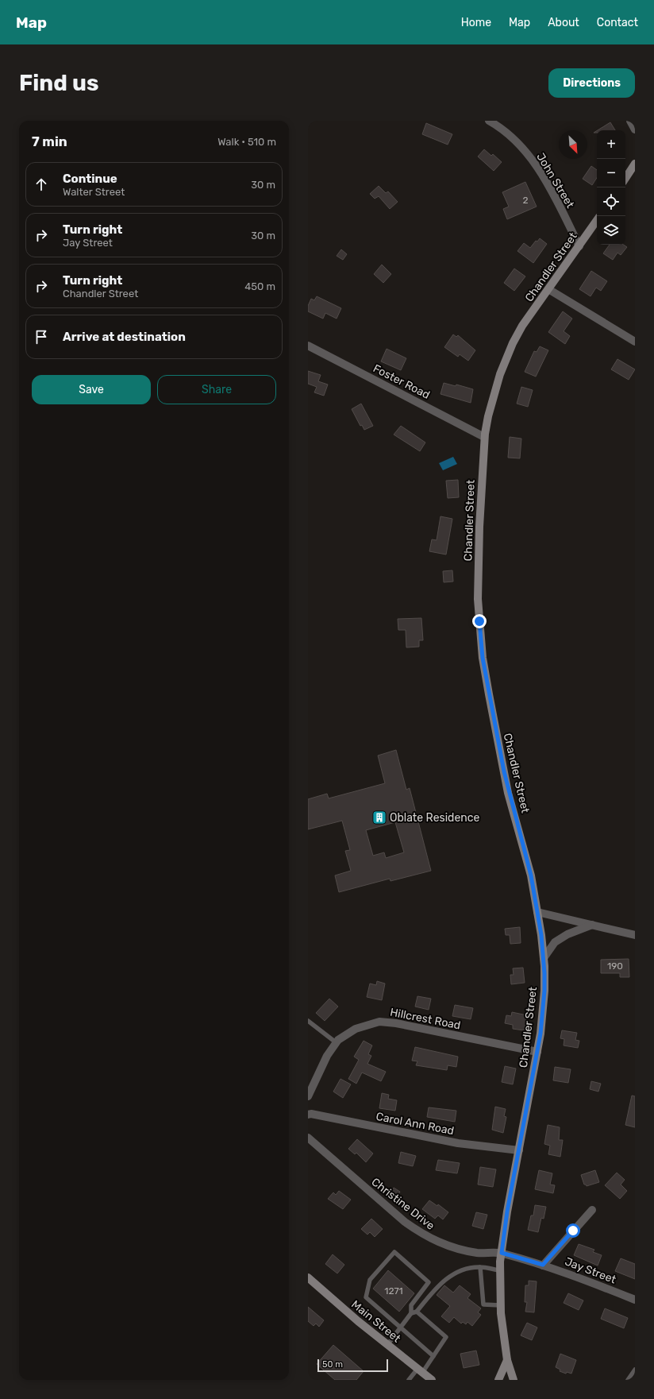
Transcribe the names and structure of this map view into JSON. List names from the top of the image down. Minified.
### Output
{"streets":{"main road":["Chandler Street","Main Street"],"street":["John Street","Foster Road","Hillcrest Road","Carol Ann Road","Christine Drive","Jay Street"]},"crossings":[["John Street","Chandler Street"],["Chandler Street","Foster Road"],["Chandler Street","Hillcrest Road"],["Chandler Street","Carol Ann Road"],["Chandler Street","Christine Drive"],["Chandler Street","Jay Street"],["Christine Drive","Jay Street"]],"places":{"building":["Oblate Residence"]},"house_numbers":["2","190","1271"],"scale_bar":"50 m","north":"bottom right","page":{"header":"Map","nav":["Home","Map","About","Contact"],"buttons":["Directions",["Save","Share"]],"title":"Find us","heading":["7 min","Walk · 510 m"],"map_buttons":["+","−"],"list":[["Continue","Walter Street","30 m"],["Turn right","Jay Street","30 m"],["Turn right","Chandler Street","450 m"],"Arrive at destination"],"scale":"50 m"}}
